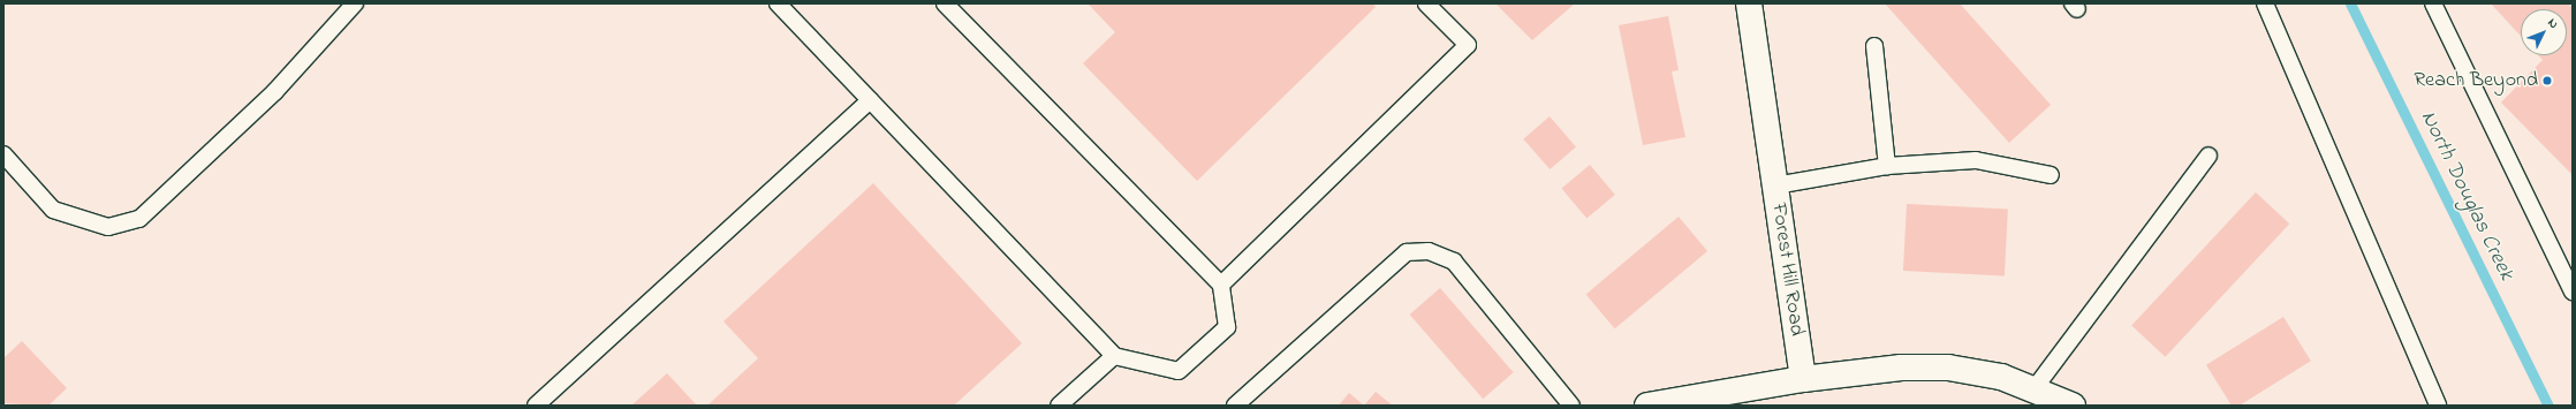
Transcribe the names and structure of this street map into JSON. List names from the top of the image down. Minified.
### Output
{"streets":{"street":["Forest Hill Road"]},"water":["North Douglas Creek"],"places":["Reach Beyond"],"north":"top right"}
